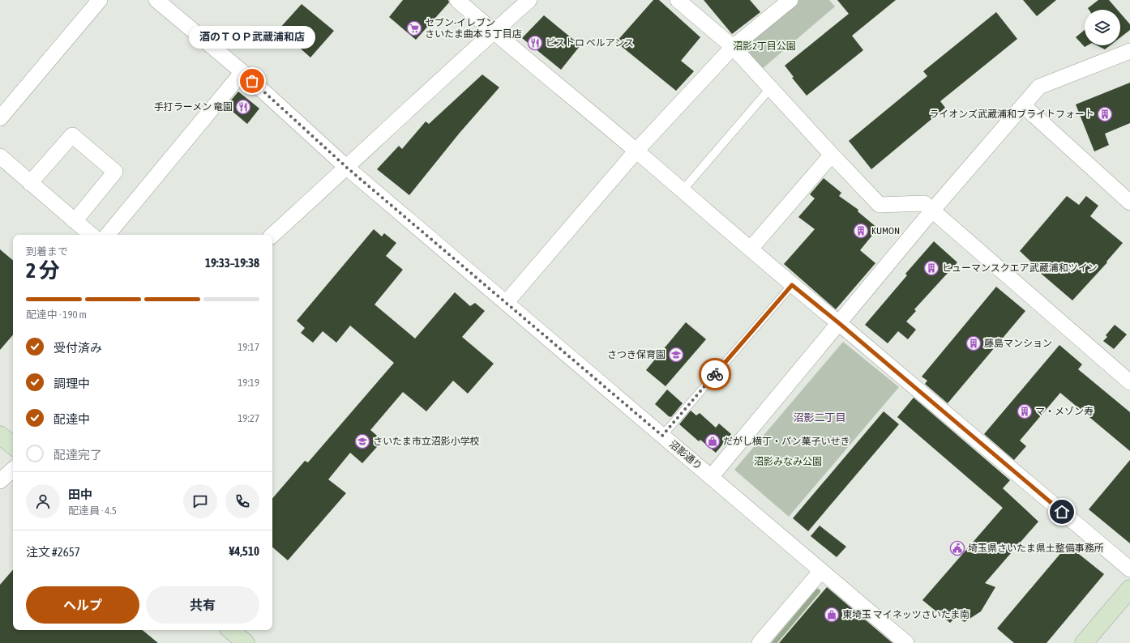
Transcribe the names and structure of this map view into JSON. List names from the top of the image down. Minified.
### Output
{"streets":{"street":["沼影通り"]},"districts":["沼影二丁目"],"parks":["沼影2丁目公園","沼影みなみ公園"],"places":{"supermarket":["セブン-イレブン さいたま曲本５丁目店"],"restaurant":["ビストロ ベルアンス","手打ラーメン 竜園"],"other":["酒のＴＯＰ武蔵浦和店"],"building":["ライオンズ武蔵浦和ブライトフォート","KUMON","ヒューマンスクエア武蔵浦和ツイン","藤島マンション","マ・メゾン寿"],"school or university":["さつき保育園","さいたま市立沼影小学校"],"shop":["だがし横丁・パン菓子いせき","東埼玉 マイネッツさいたま南"],"public building":["埼玉県さいたま県土整備事務所"]},"page":{"bubble":"酒のＴＯＰ武蔵浦和店","heading":["2 分","到着まで","19:33–19:38"],"panel":["田中","配達員 · 4.5","注文 #2657","¥4,510"],"bar":"配達中 · 190 m","list":[["受付済み","19:17"],["調理中","19:19"],["配達中","19:27"],"配達完了"],"buttons":["ヘルプ","共有"]}}
